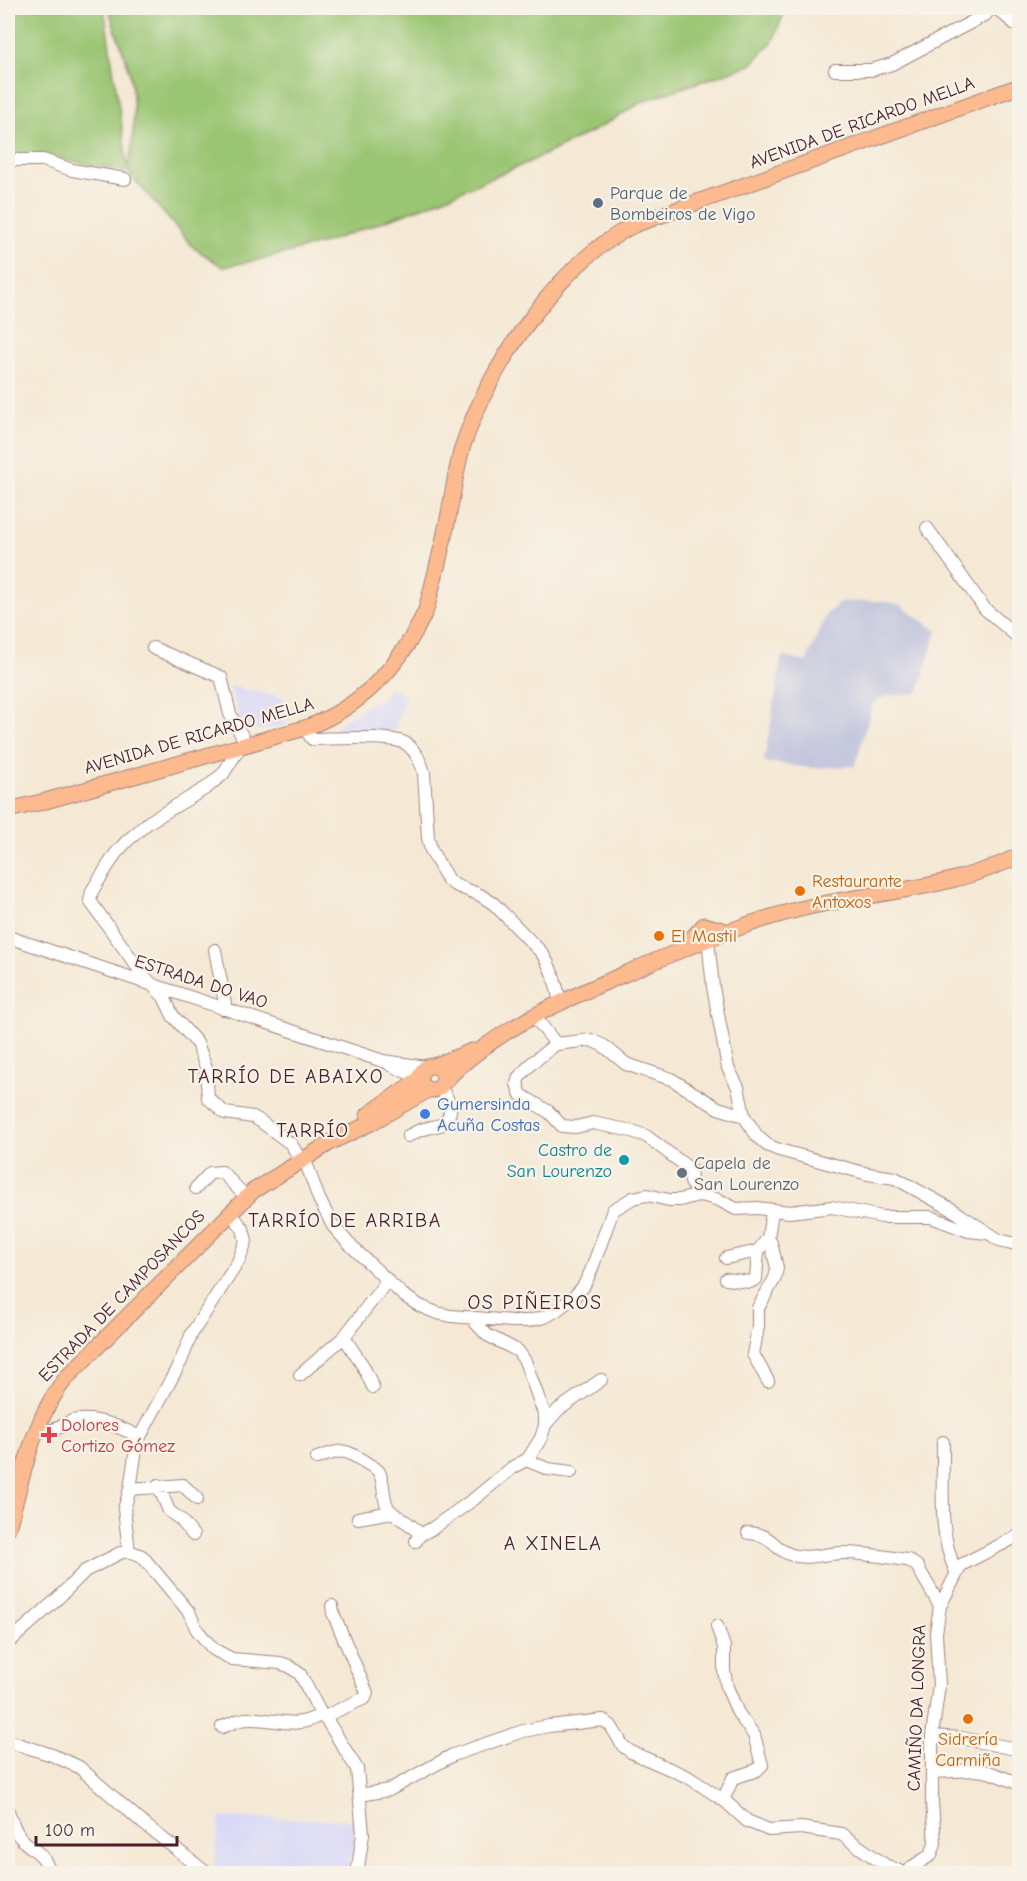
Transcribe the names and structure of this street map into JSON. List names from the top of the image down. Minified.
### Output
{"streets":{"main road":["AVENIDA DE RICARDO MELLA","ESTRADA DE CAMPOSANCOS"],"street":["ESTRADA DO VAO","CAMIÑO DA LONGRA"]},"crossings":[["ESTRADA DO VAO","ESTRADA DE CAMPOSANCOS"]],"districts":["TARRÍO DE ABAIXO","TARRÍO","TARRÍO DE ARRIBA","OS PIÑEIROS","A XINELA"],"places":{"other":["Parque de Bombeiros de Vigo","Restaurante Antoxos","El Mastil","Gumersinda Acuña Costas","Castro de San Lourenzo","Capela de San Lourenzo","Sidrería Carmiña"],"health":["Dolores Cortizo Gómez"]},"scale_bar":"100 m"}
